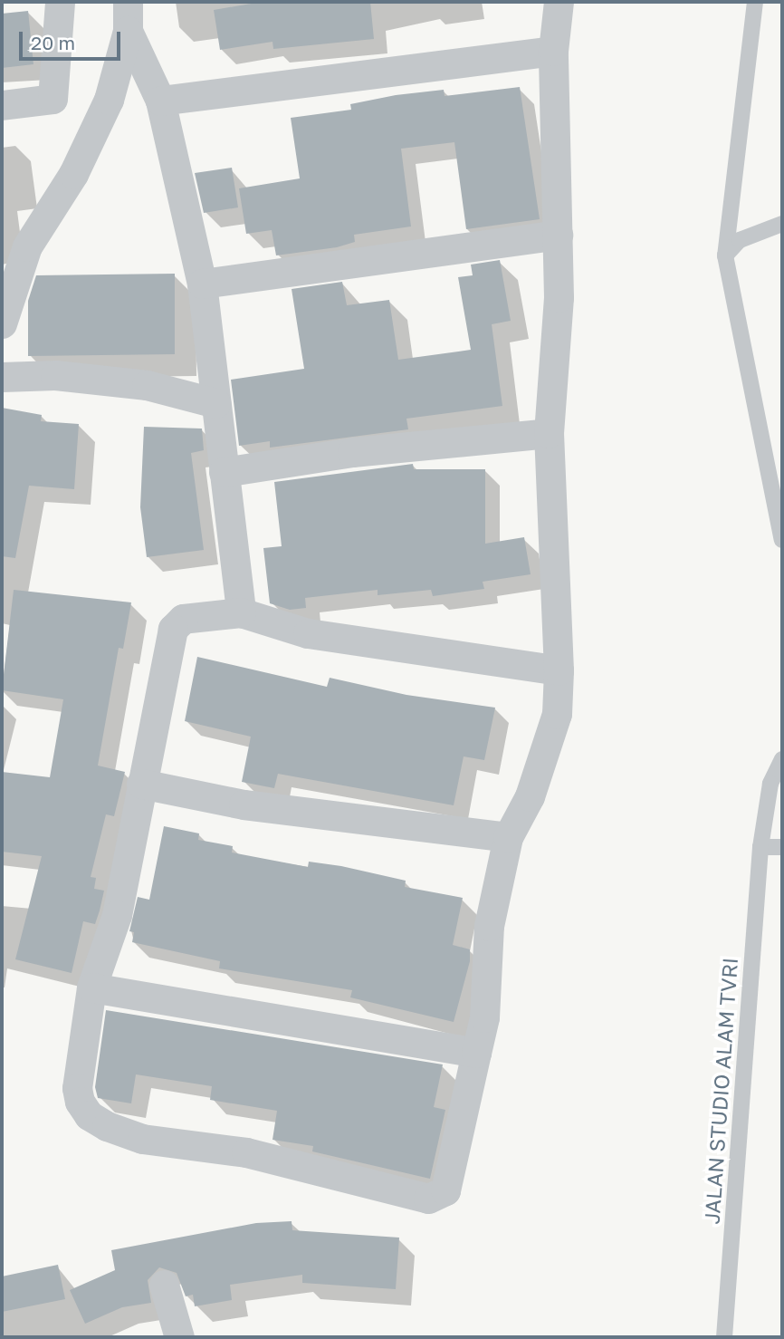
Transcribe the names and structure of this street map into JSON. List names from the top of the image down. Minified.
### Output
{"streets":{"lane":["JALAN STUDIO ALAM TVRI"]},"scale_bar":"20 m"}
